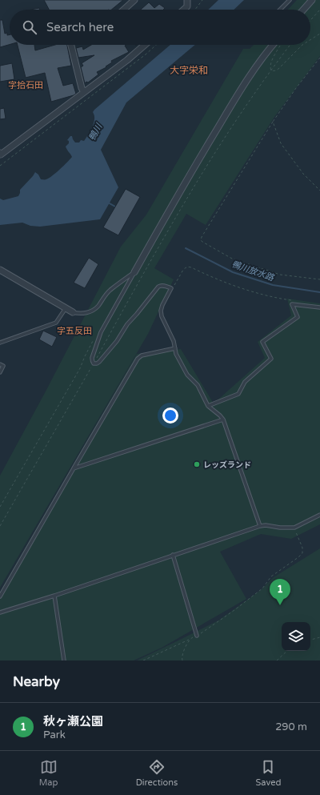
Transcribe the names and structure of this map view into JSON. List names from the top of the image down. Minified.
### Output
{"districts":["大字栄和","字拾石田","字五反田"],"water":["鴨川","鴨川放水路"],"places":["レッズランド"],"page":{"search":"Search here","pins":"1","heading":"Nearby","list":[{"mark":"1","name":"秋ヶ瀬公園","note":"Park","value":"290 m"}],"nav":["Map","Directions","Saved"]}}
